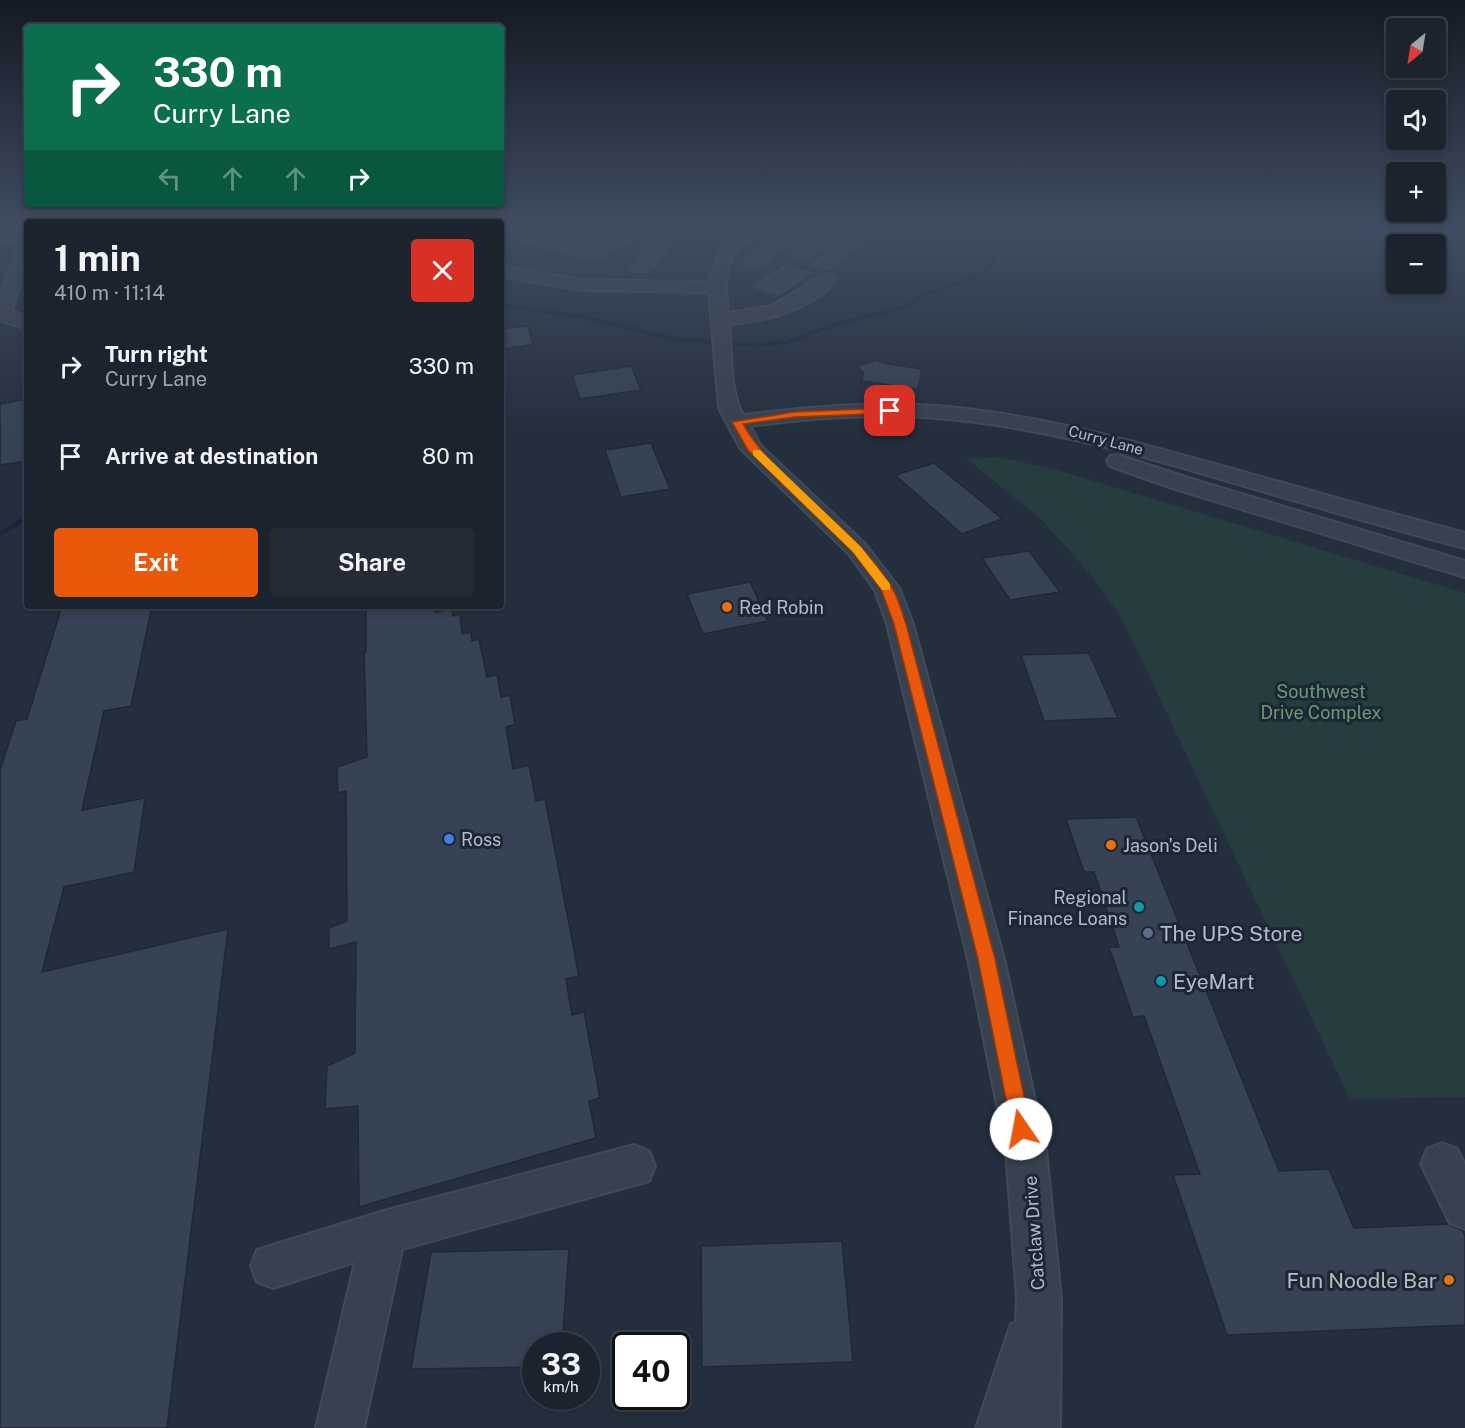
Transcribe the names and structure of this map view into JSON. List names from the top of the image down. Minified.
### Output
{"streets":{"street":["Curry Lane","Catclaw Drive"]},"crossings":[["Curry Lane","Catclaw Drive"]],"parks":["Southwest Drive Complex"],"places":["Red Robin","Ross","Jason's Deli","Regional Finance Loans","The UPS Store","EyeMart","Fun Noodle Bar"],"north":"bottom left","page":{"map_buttons":["+","−"],"turn":["330 m","Curry Lane"],"heading":["1 min","410 m · 11:14"],"list":[{"name":"Turn right","note":"Curry Lane","value":"330 m"},{"name":"Arrive at destination","value":"80 m"}],"buttons":["Exit","Share"],"speed":"33 km/h","limit":"40"}}
